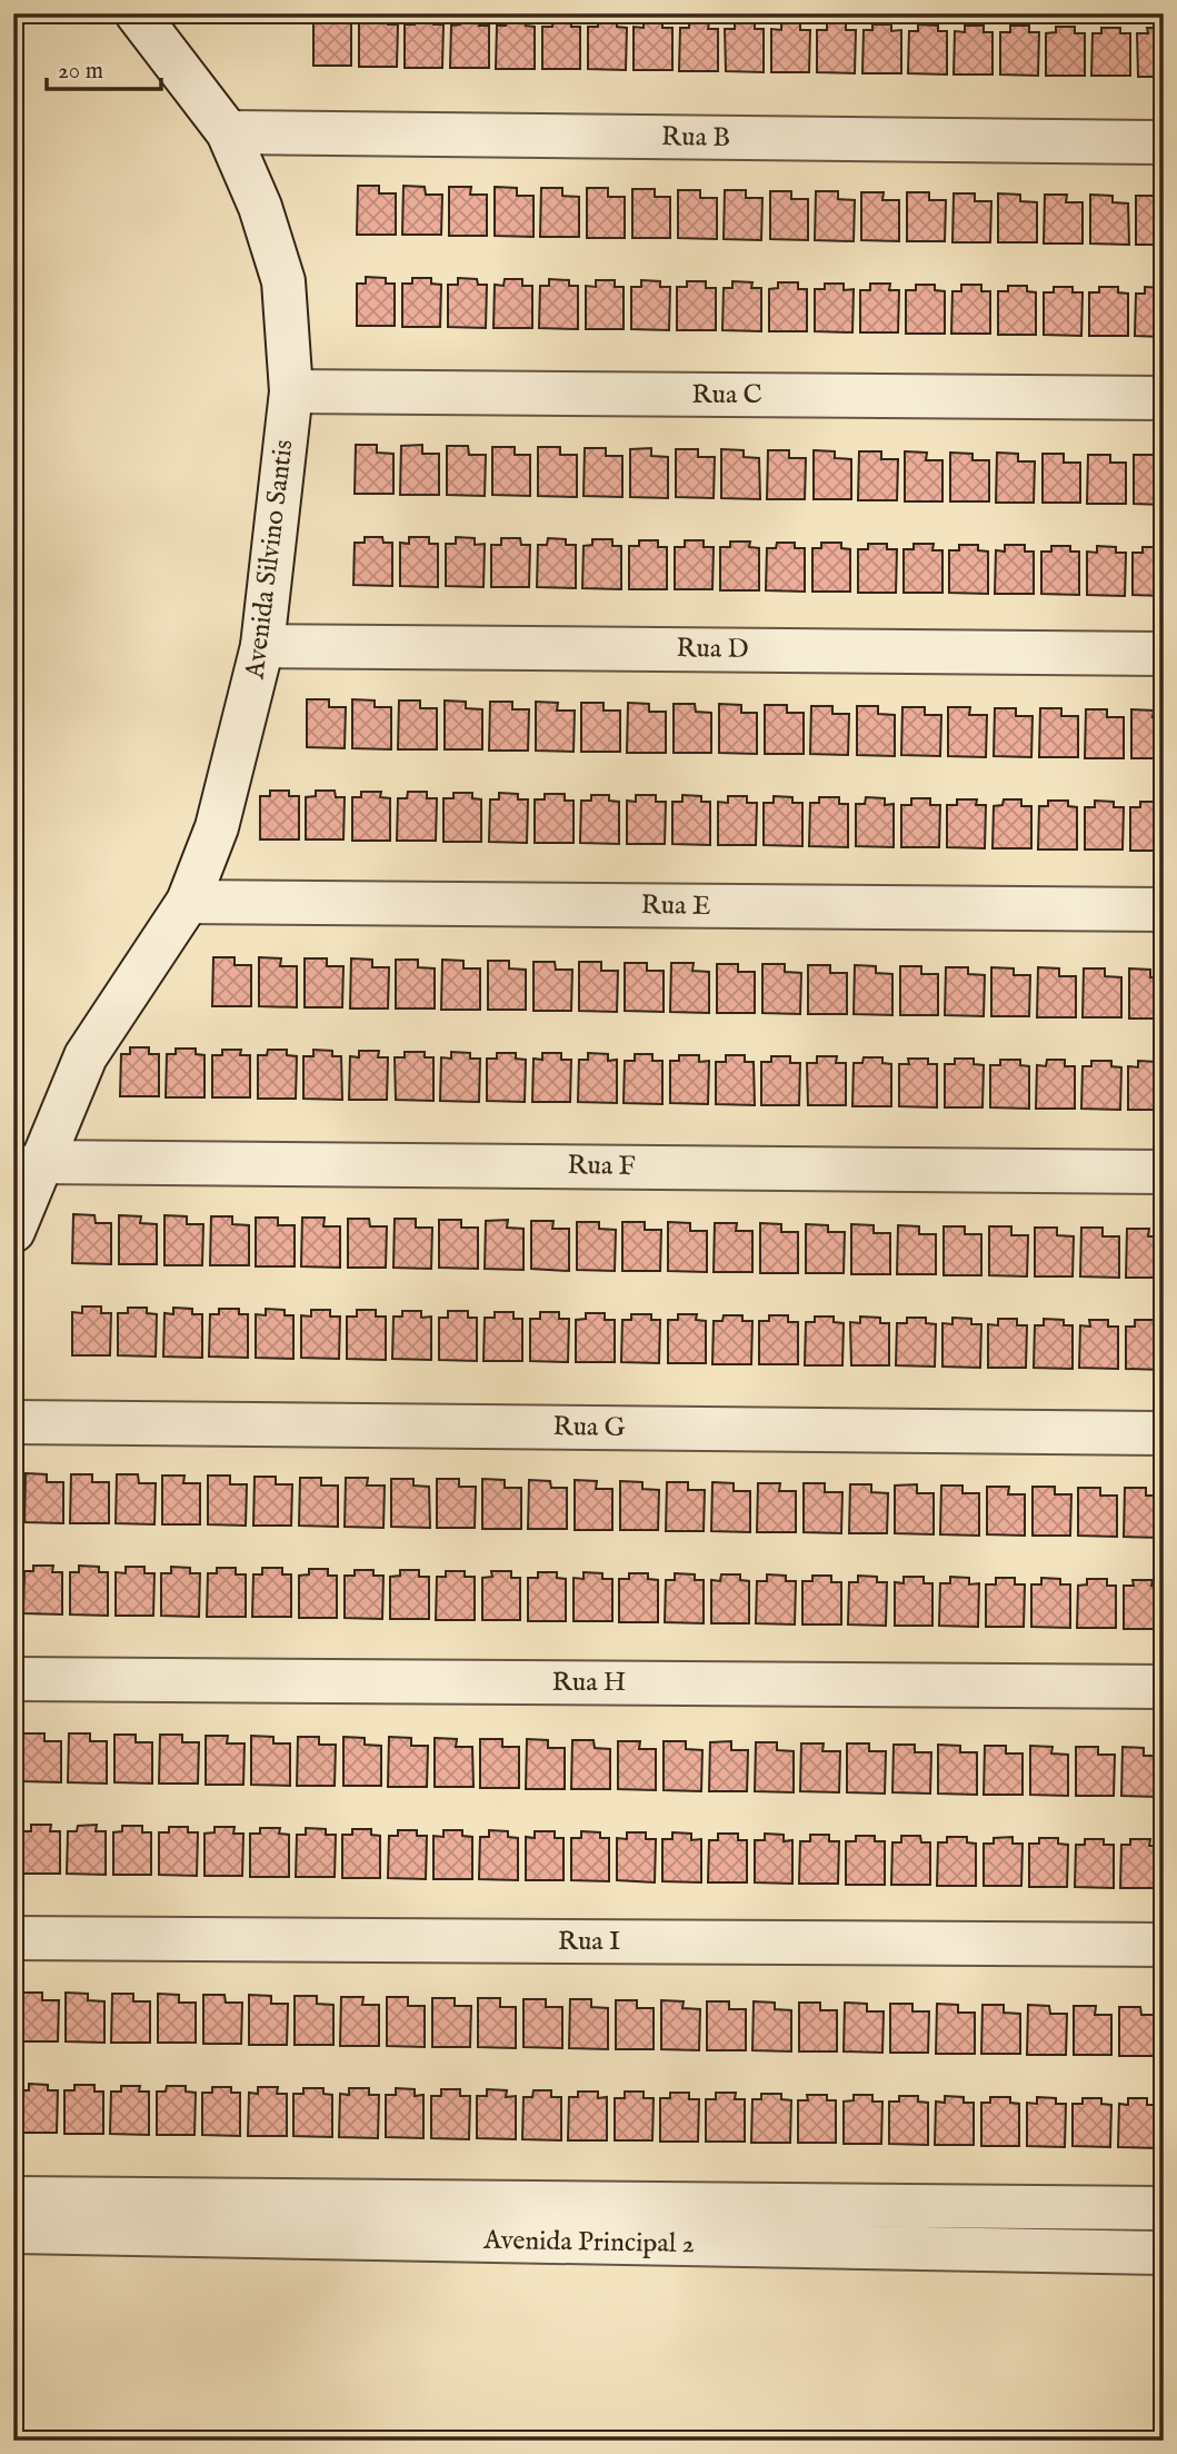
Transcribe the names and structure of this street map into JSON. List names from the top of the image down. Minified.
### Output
{"streets":{"street":["Rua B","Rua C","Avenida Silvino Santis","Rua D","Rua E","Rua F","Rua G","Rua H","Rua I","Avenida Principal 2"]},"crossings":[["Rua B","Avenida Silvino Santis"],["Rua C","Avenida Silvino Santis"],["Avenida Silvino Santis","Rua D"],["Avenida Silvino Santis","Rua E"],["Avenida Silvino Santis","Rua F"]],"scale_bar":"20 m"}
